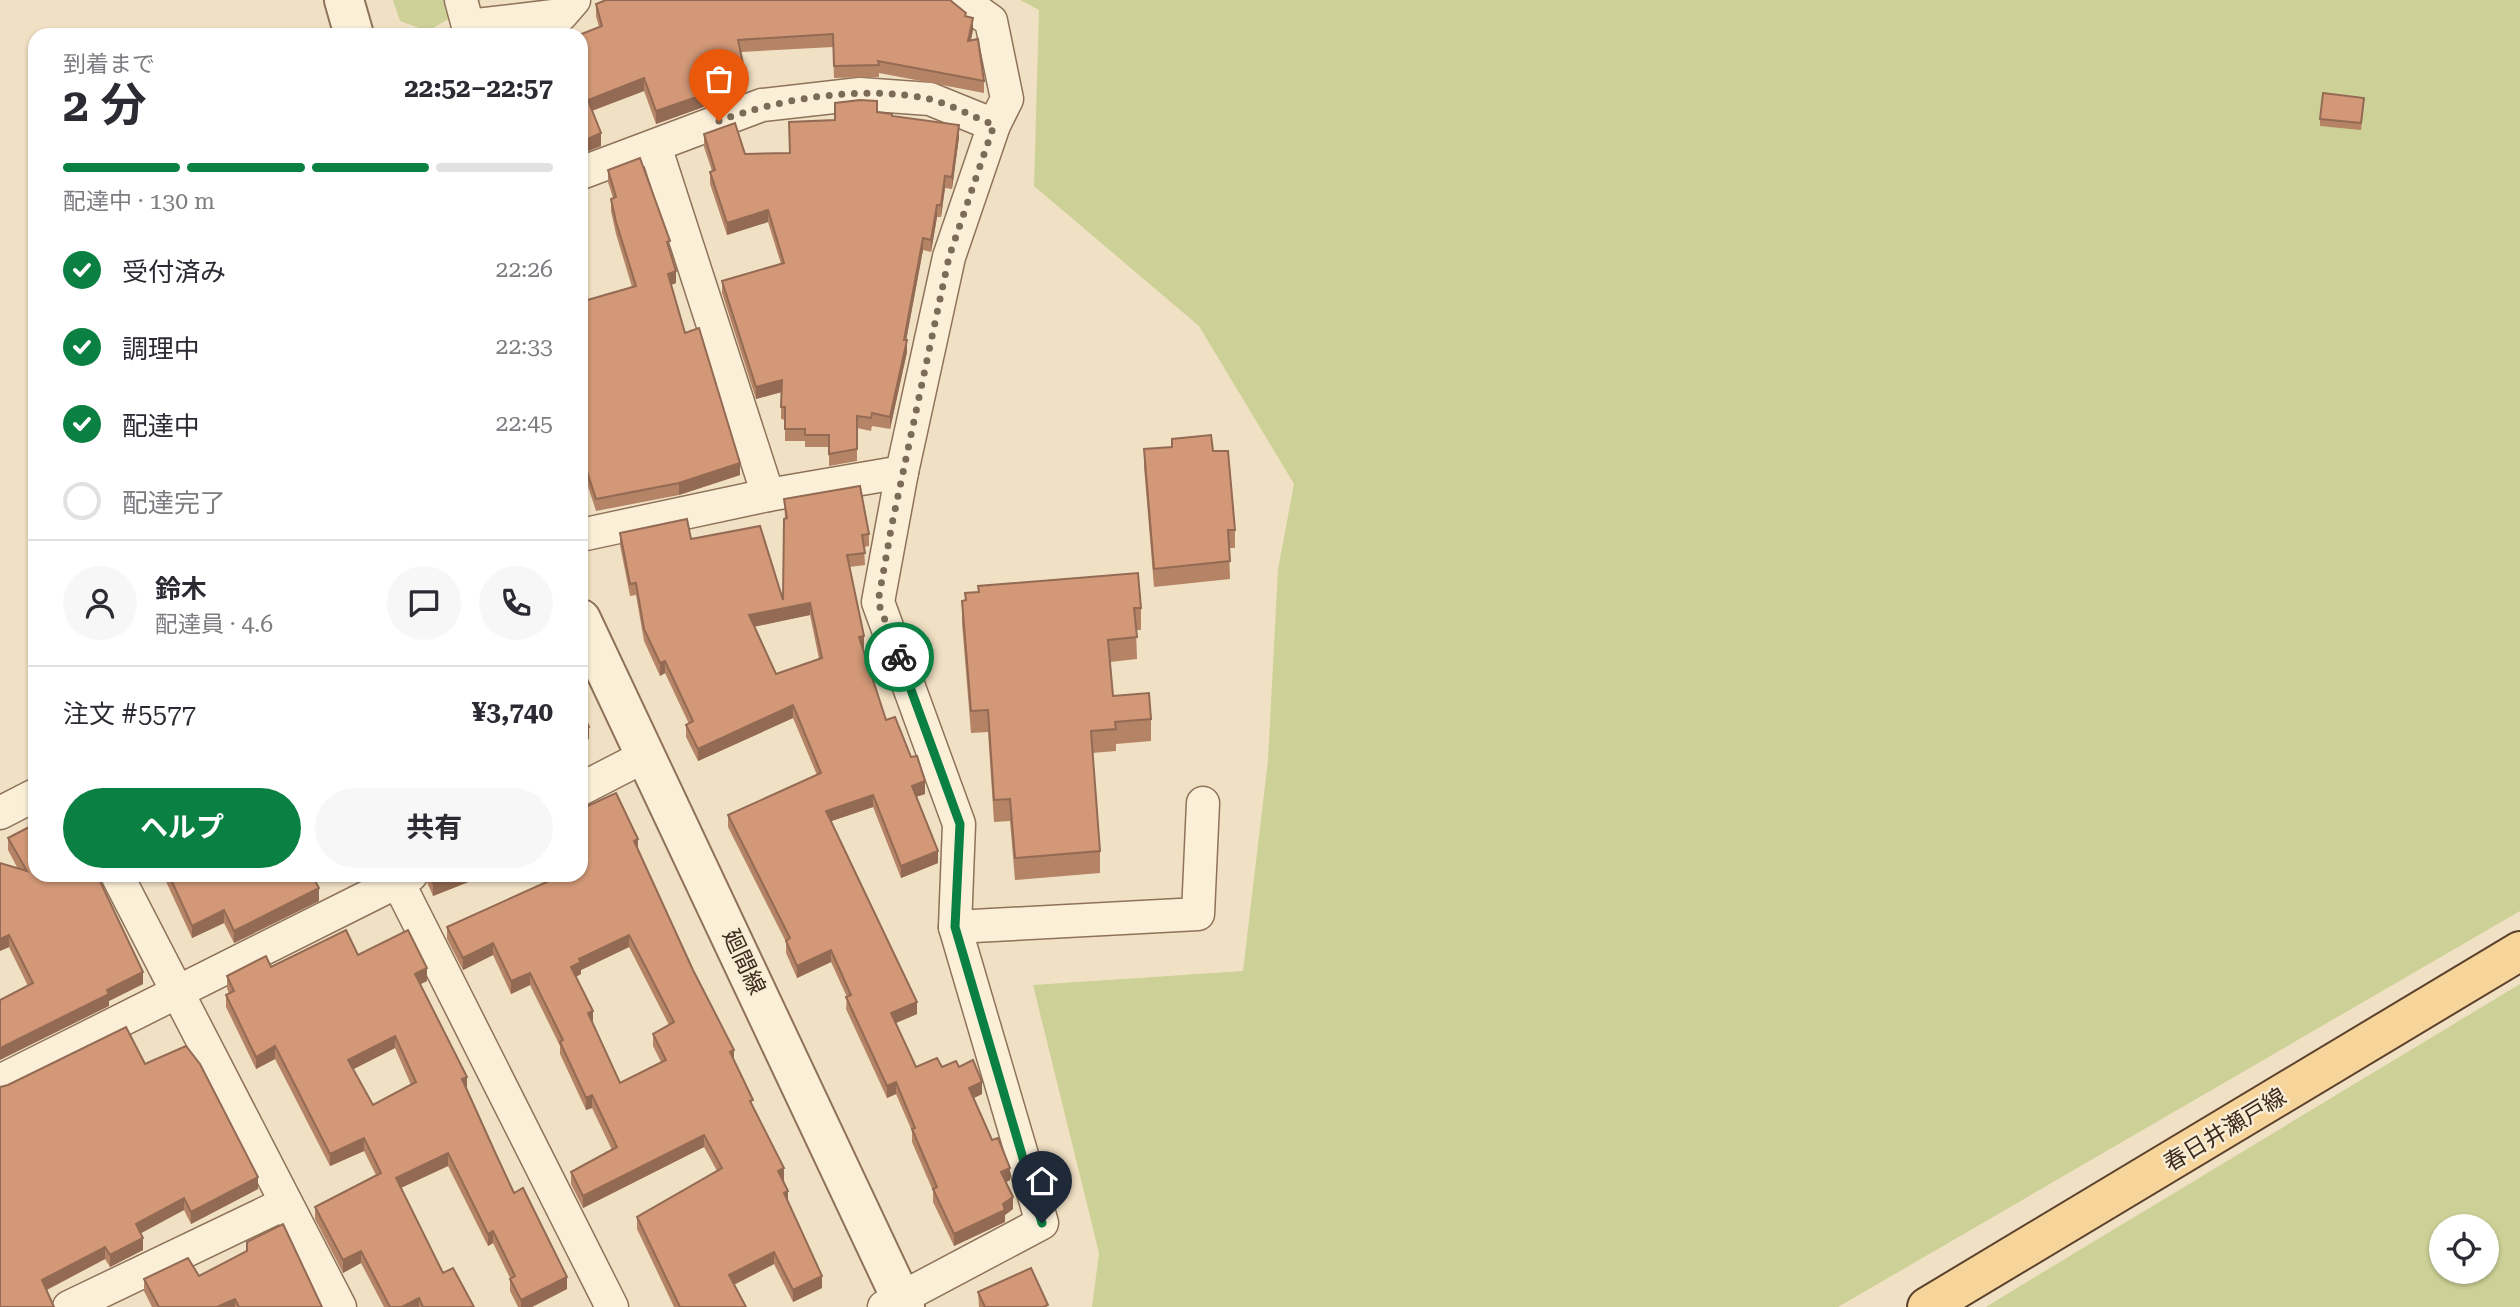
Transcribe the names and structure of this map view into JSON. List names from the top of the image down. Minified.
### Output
{"streets":{"main road":["春日井瀬戸線"],"street":["廻間線"]},"page":{"heading":["2 分","到着まで","22:52–22:57"],"panel":["鈴木","配達員 · 4.6","注文 #5577","¥3,740"],"bar":"配達中 · 130 m","list":[["受付済み","22:26"],["調理中","22:33"],["配達中","22:45"],"配達完了"],"buttons":["ヘルプ","共有"]}}
